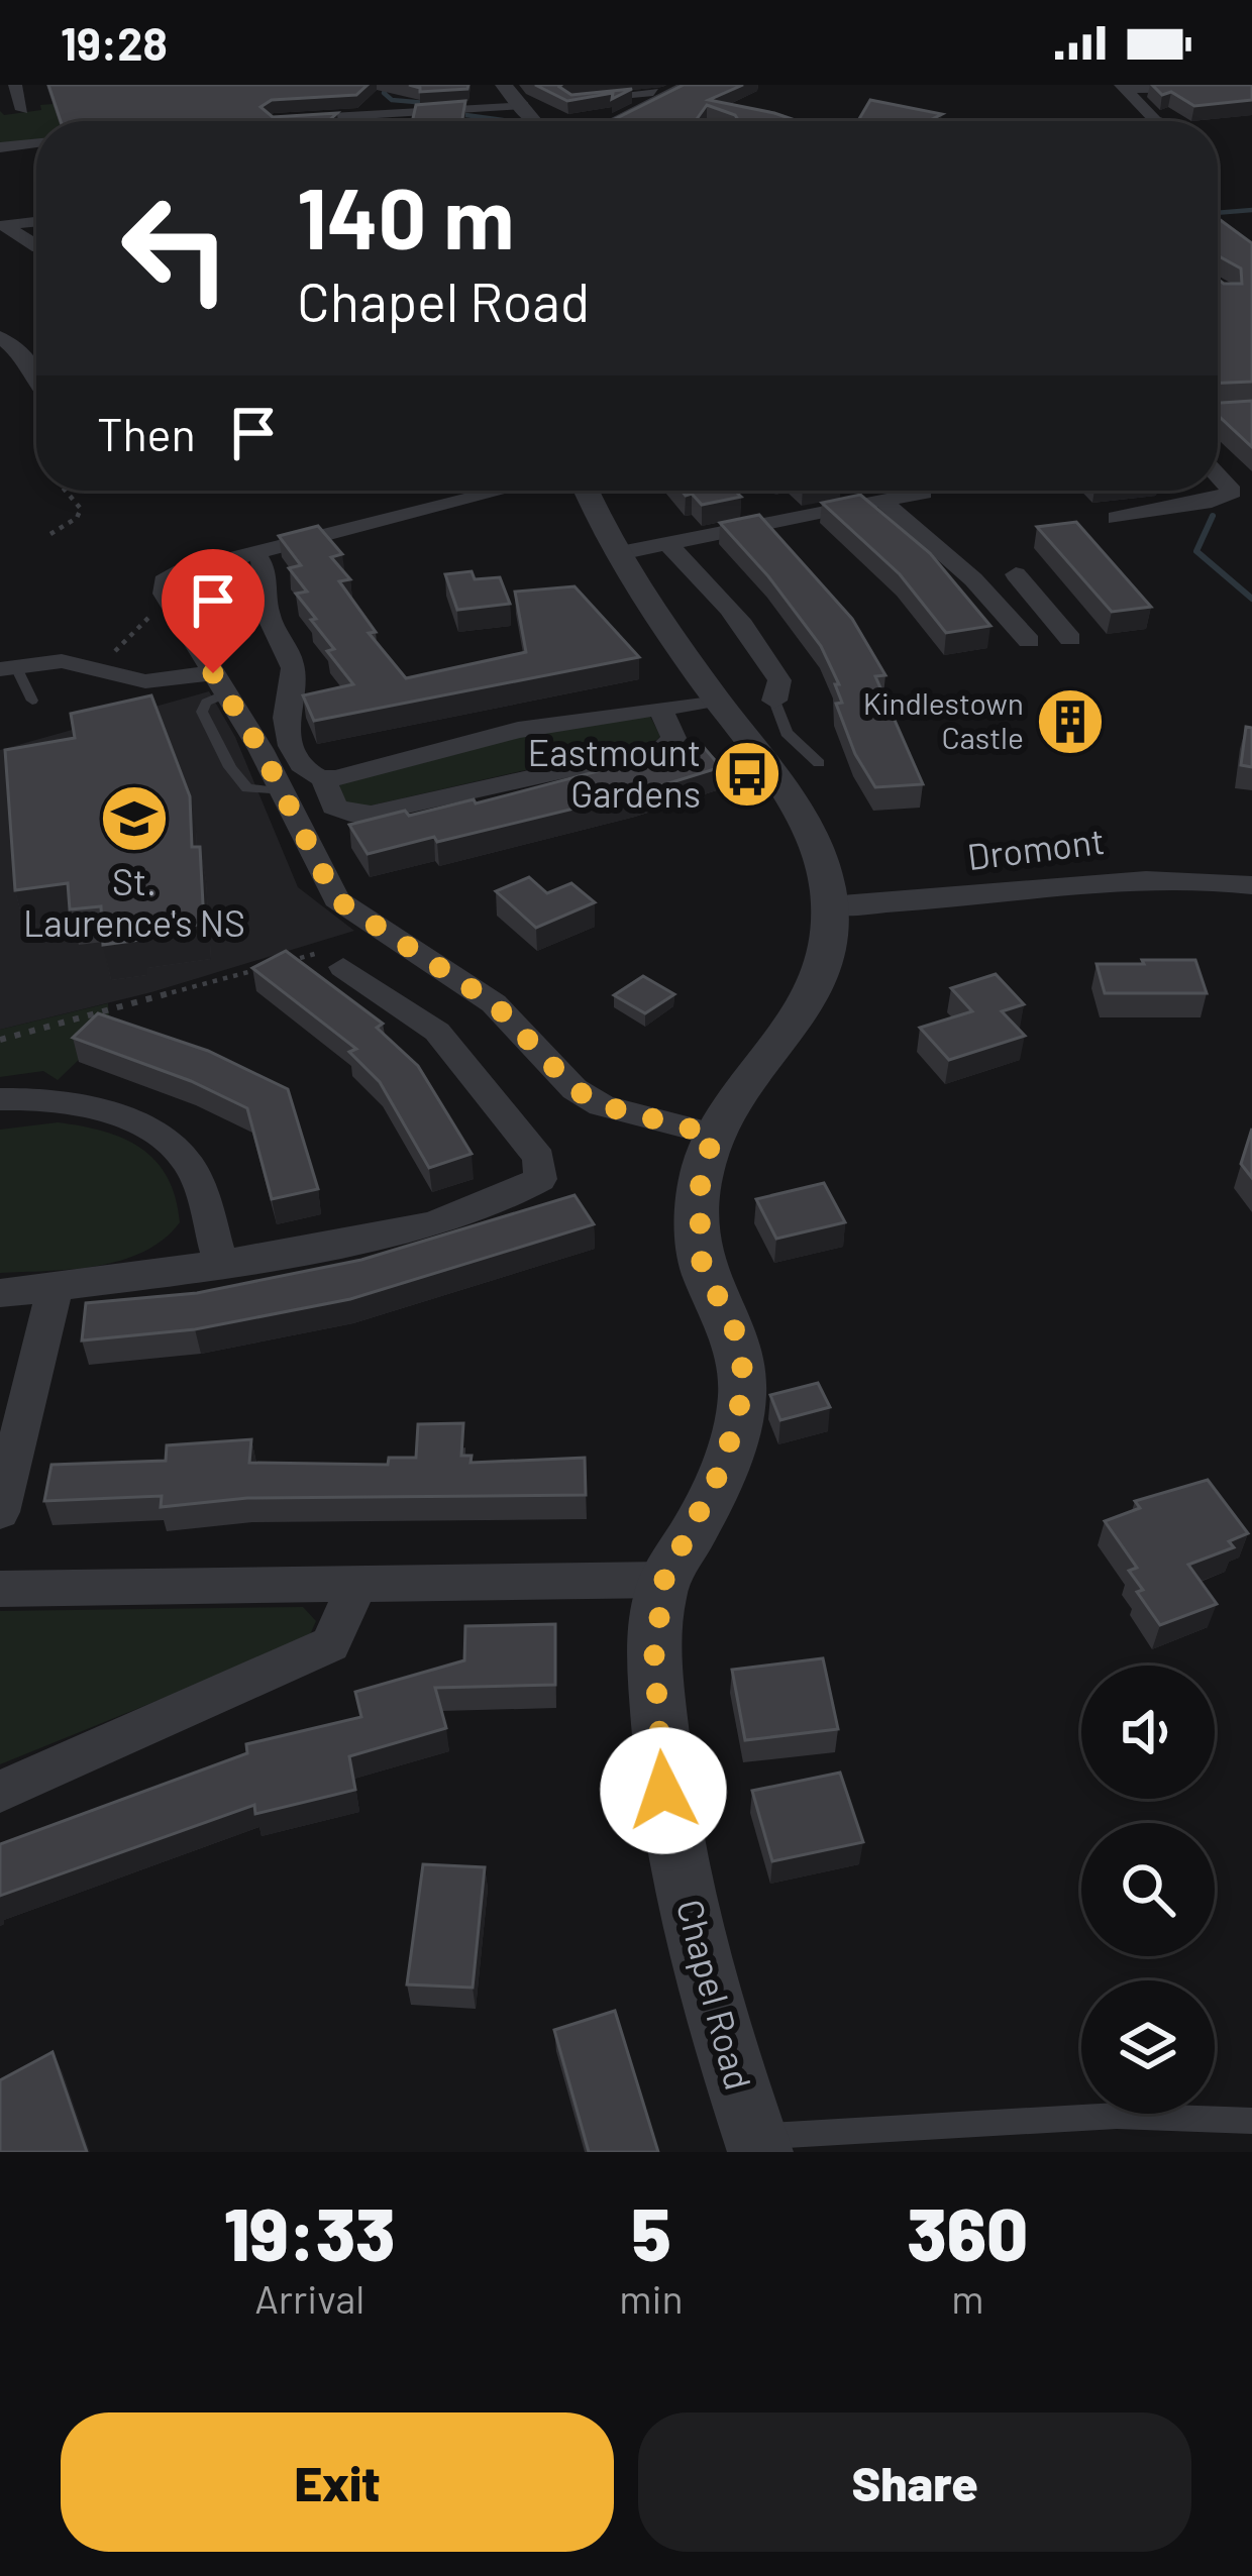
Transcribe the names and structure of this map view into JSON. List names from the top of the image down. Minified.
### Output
{"streets":{"street":["Dromont","Chapel Road"]},"places":{"building":["Kindlestown Castle"],"bus stop":["Eastmount Gardens"],"school or university":["St. Laurence's NS"]},"page":{"status":"19:28","turn":["140 m","Chapel Road"],"then":"Then","eta":["19:33","Arrival","5","min","360","m"],"buttons":["Exit","Share"]}}
